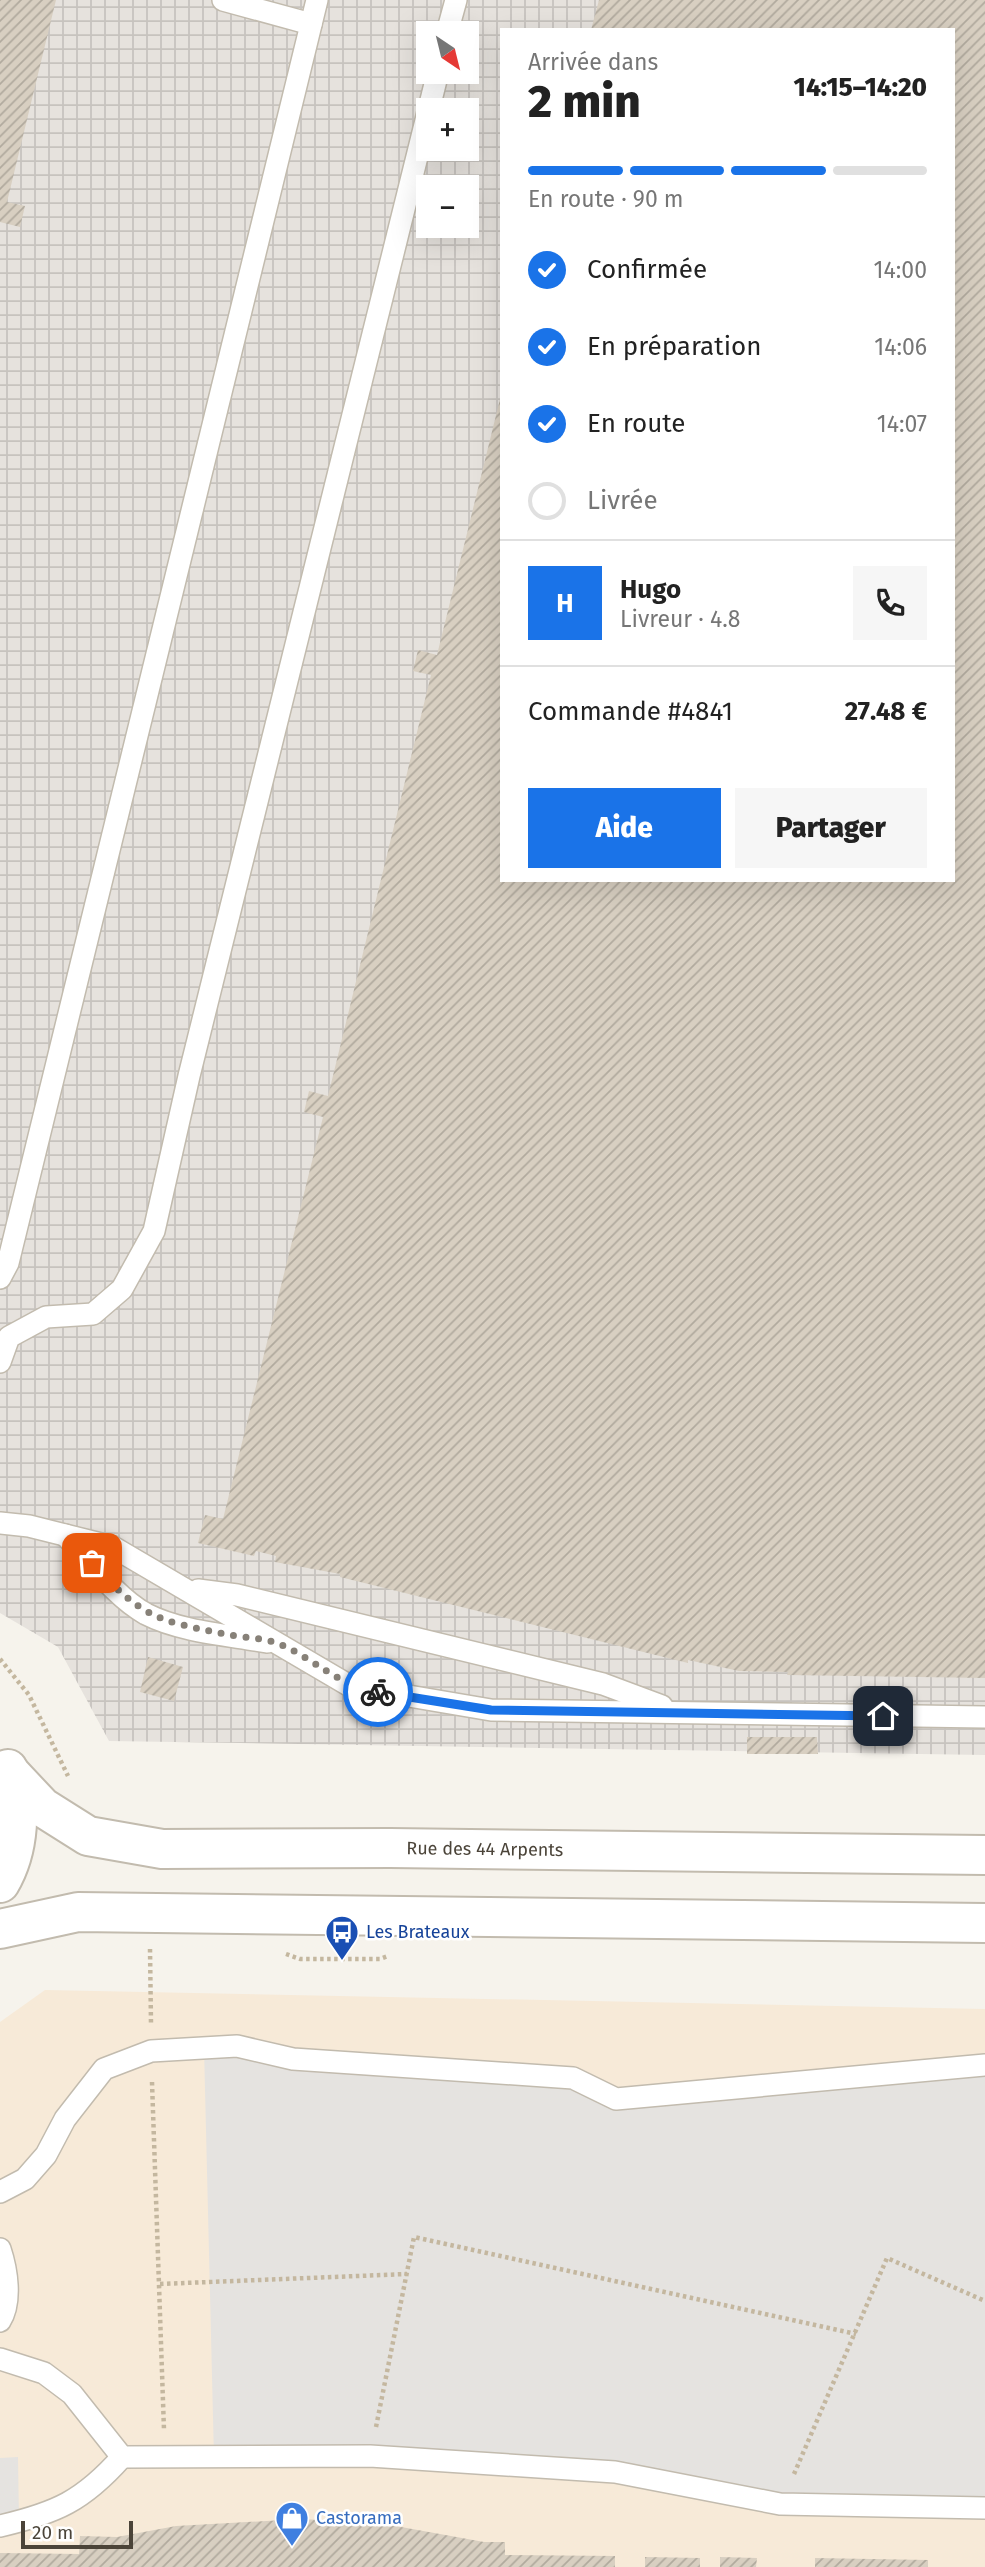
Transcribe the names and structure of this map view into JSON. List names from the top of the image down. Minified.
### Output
{"streets":{"street":["Rue des 44 Arpents"]},"places":{"bus stop":["Les Brateaux"],"shop":["Castorama"]},"scale_bar":"20 m","north":"bottom right","page":{"map_buttons":["+","−"],"heading":["2 min","Arrivée dans","14:15–14:20"],"panel":["Hugo","Livreur · 4.8","Commande #4841","27.48 €"],"bar":"En route · 90 m","list":[["Confirmée","14:00"],["En préparation","14:06"],["En route","14:07"],"Livrée"],"round":"H","buttons":["Aide","Partager"],"scale":"20 m"}}
